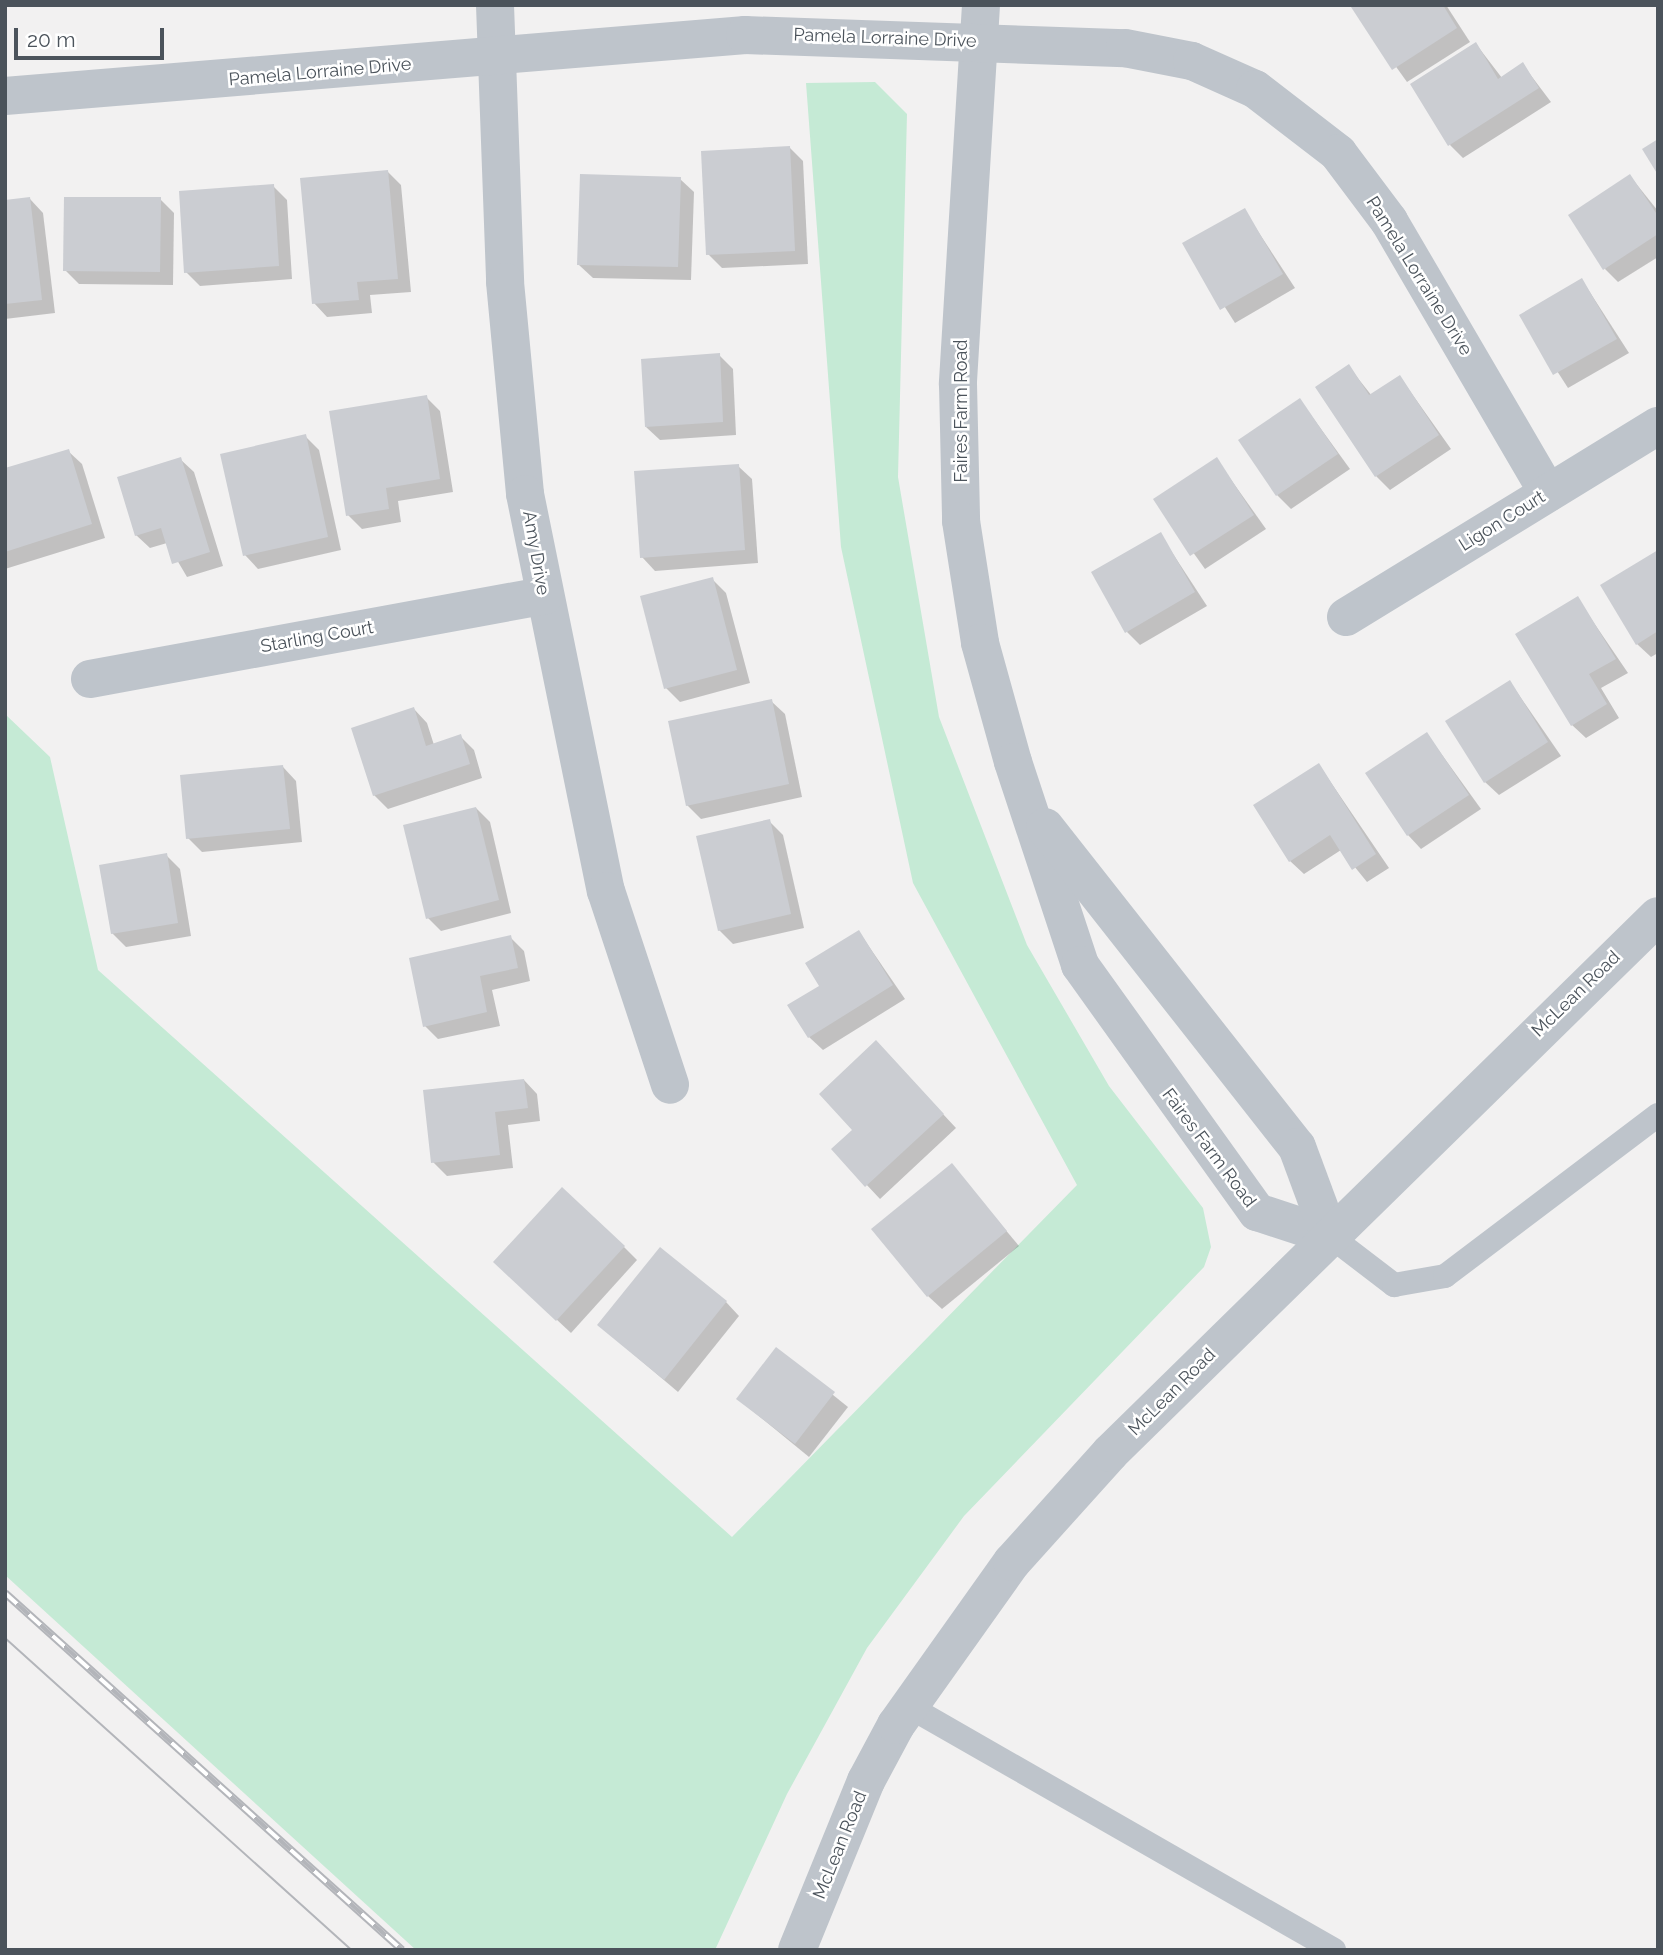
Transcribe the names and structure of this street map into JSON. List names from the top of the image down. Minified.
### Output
{"streets":{"street":["Pamela Lorraine Drive","Faires Farm Road","Ligon Court","Amy Drive","Starling Court","McLean Road"]},"crossings":[["Pamela Lorraine Drive","Faires Farm Road"],["Pamela Lorraine Drive","Ligon Court"],["Pamela Lorraine Drive","Amy Drive"],["Faires Farm Road","McLean Road"],["Amy Drive","Starling Court"]],"scale_bar":"20 m"}
